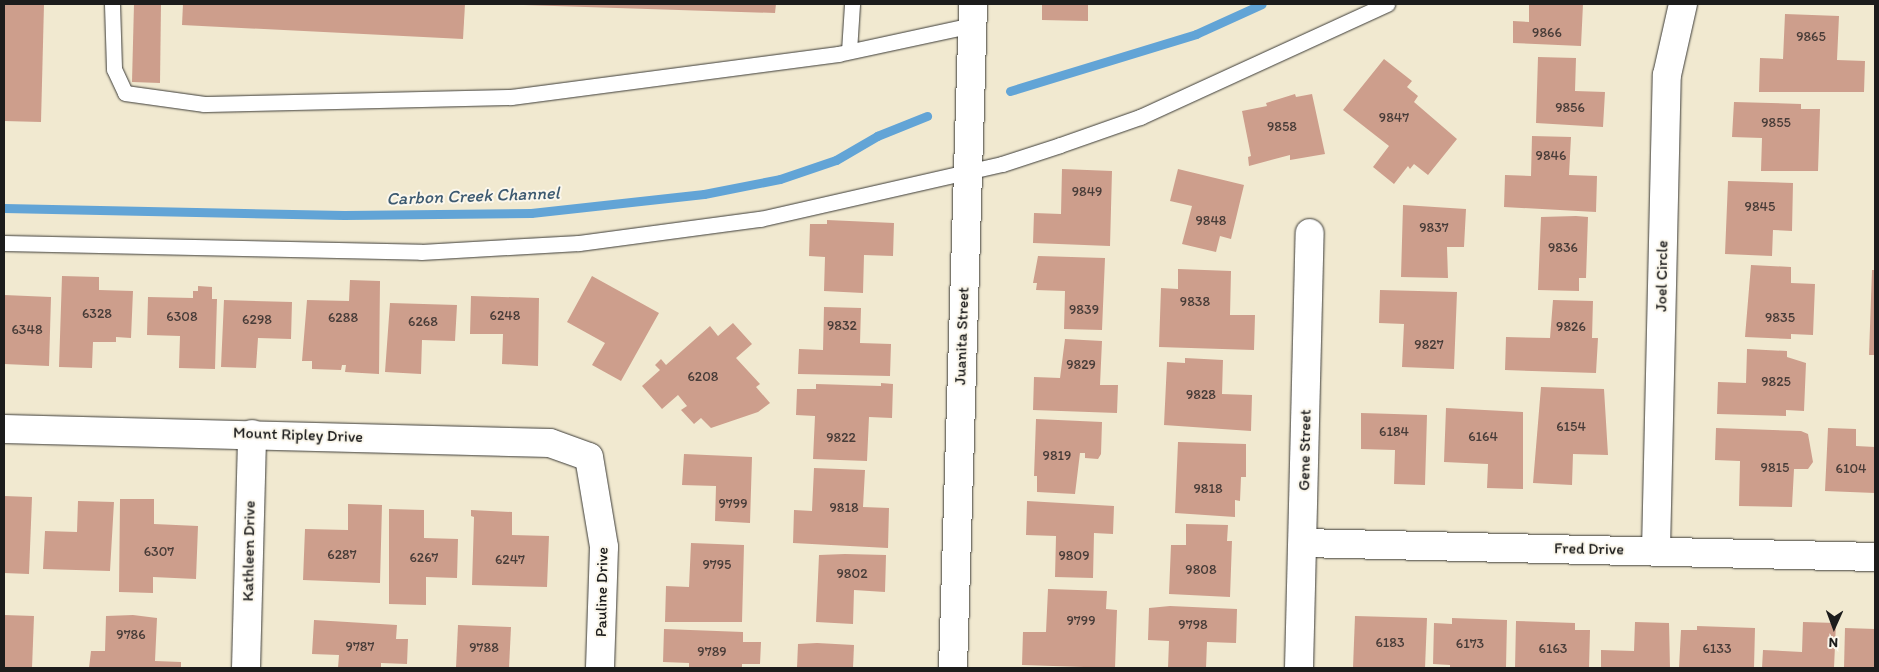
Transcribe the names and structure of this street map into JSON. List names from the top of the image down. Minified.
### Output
{"streets":{"street":["Joel Circle","Juanita Street","Mount Ripley Drive","Gene Street","Fred Drive","Kathleen Drive","Pauline Drive"]},"crossings":[["Joel Circle","Fred Drive"],["Mount Ripley Drive","Kathleen Drive"],["Mount Ripley Drive","Pauline Drive"],["Gene Street","Fred Drive"]],"water":["Carbon Creek Channel"],"house_numbers":["9866","9865","9856","9847","9855","9858","9846","9849","9845","9848","9837","9836","9838","9839","6328","6248","6308","6288","9835","6298","6268","9832","9826","6348","9827","9829","6208","9825","9828","6154","6184","6164","9822","9819","9815","6104","9818","9799","9818","6307","6287","9809","6267","6247","9795","9808","9802","9799","9798","9786","6183","6173","9787","9788","6163","6133","9789"],"north":"bottom"}
